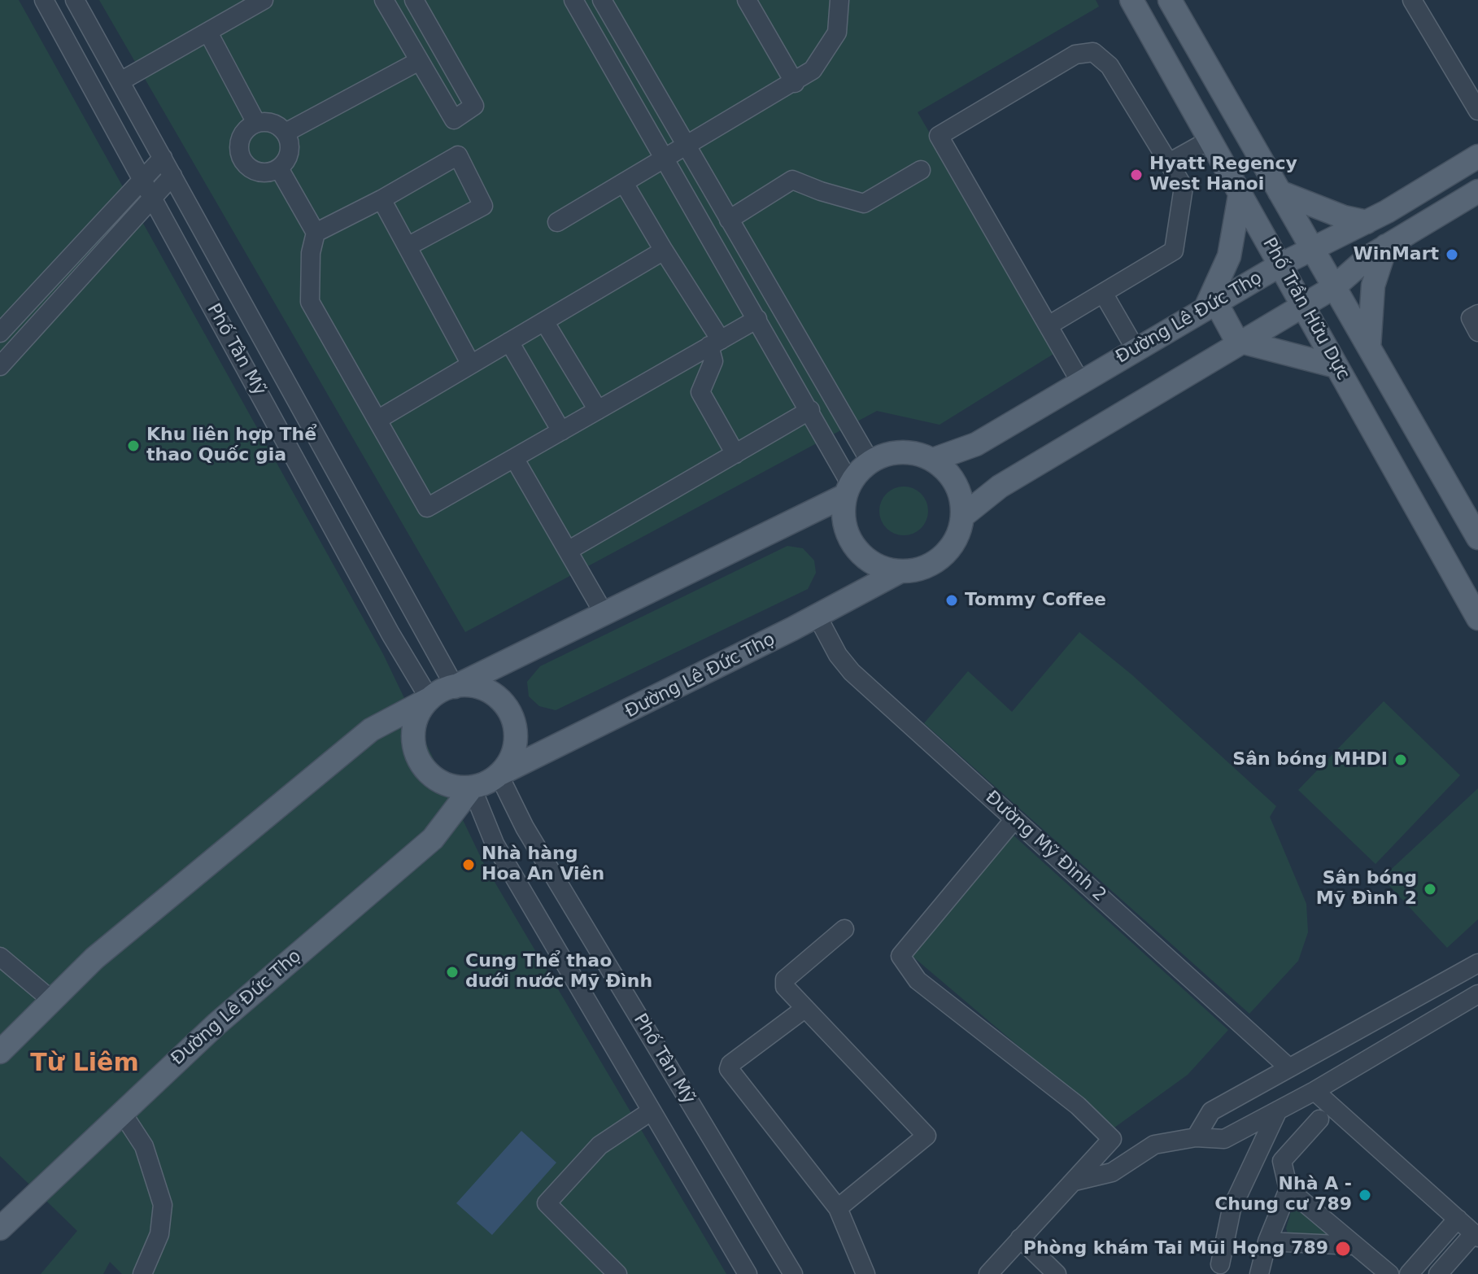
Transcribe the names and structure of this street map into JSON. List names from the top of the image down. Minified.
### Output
{"streets":{"main road":["Phố Trần Hữu Dực","Đường Lê Đức Thọ"],"street":["Phố Tân Mỹ","Đường Mỹ Đình 2"]},"crossings":[["Phố Trần Hữu Dực","Đường Lê Đức Thọ"],["Đường Lê Đức Thọ","Phố Tân Mỹ"],["Đường Lê Đức Thọ","Đường Mỹ Đình 2"]],"districts":["Từ Liêm"],"places":["Hyatt Regency West Hanoi","WinMart","Khu liên hợp Thể thao Quốc gia","Tommy Coffee","Sân bóng MHDI","Nhà hàng Hoa An Viên","Sân bóng Mỹ Đình 2","Cung Thể thao dưới nước Mỹ Đình","Nhà A - Chung cư 789","Phòng khám Tai Mũi Họng 789"]}
